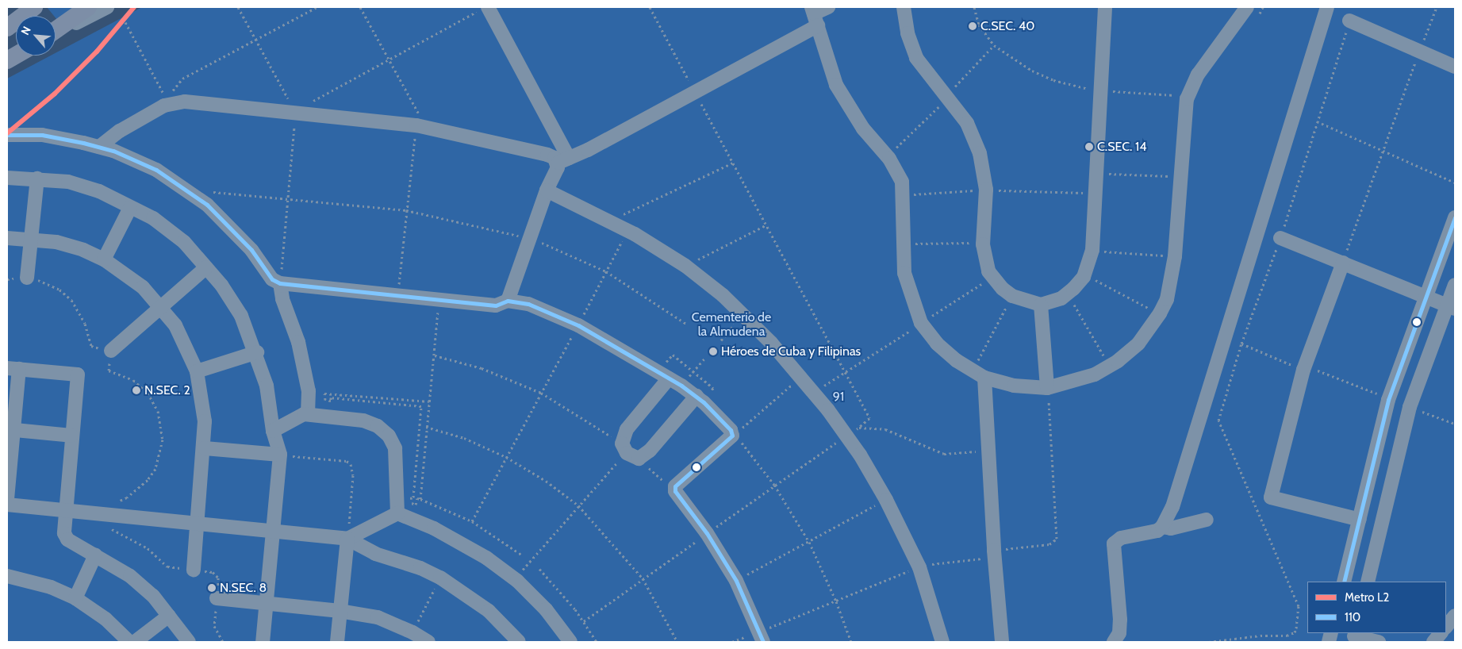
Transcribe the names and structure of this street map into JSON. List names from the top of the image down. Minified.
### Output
{"parks":["Cementerio de la Almudena","91"],"places":["C.SEC. 40","C.SEC. 14","Héroes de Cuba y Filipinas","N.SEC. 2","N.SEC. 8"],"lines":["metro line L2","transit line 110"],"legend":["Metro L2","110"],"north":"top left"}
